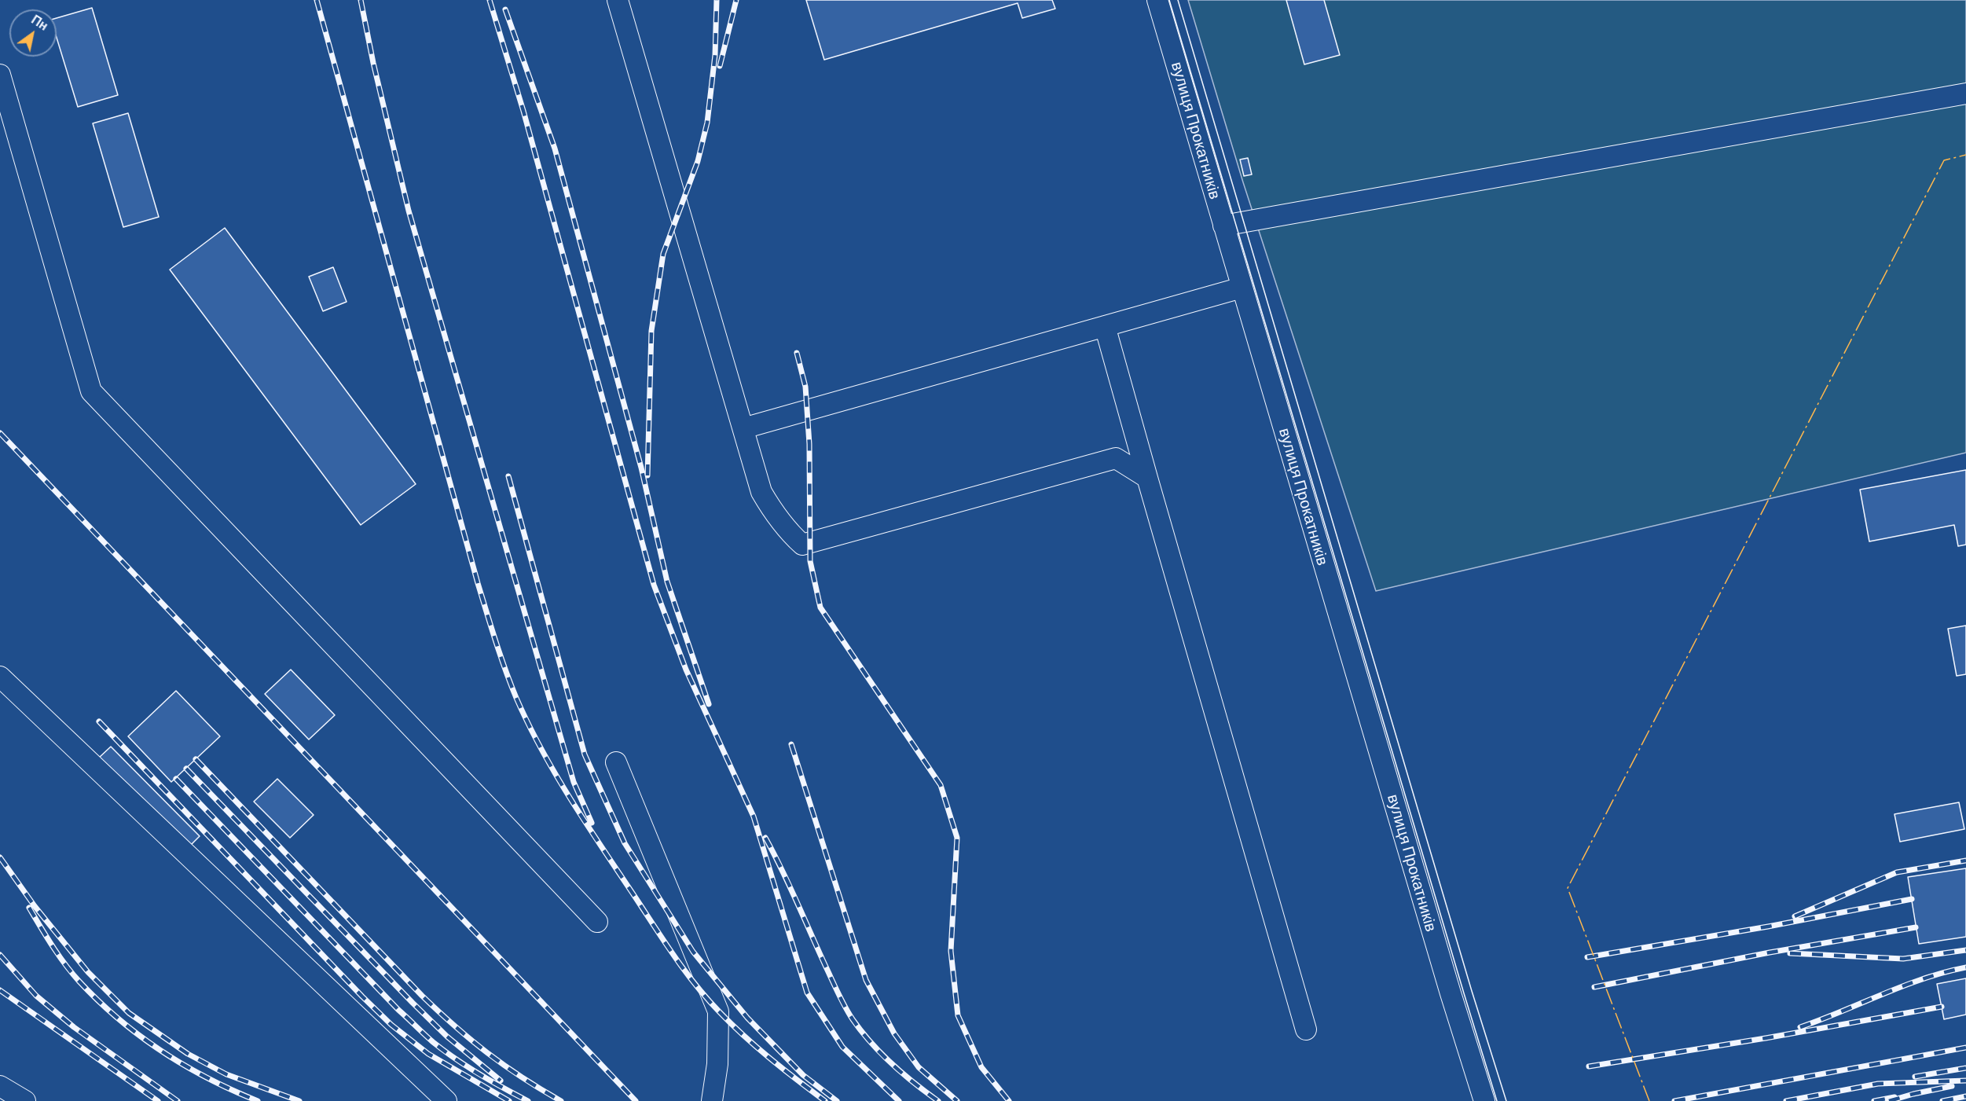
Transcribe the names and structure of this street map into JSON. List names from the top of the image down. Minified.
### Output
{"streets":{"street":["вулиця Прокатників"]},"north":"top right"}
